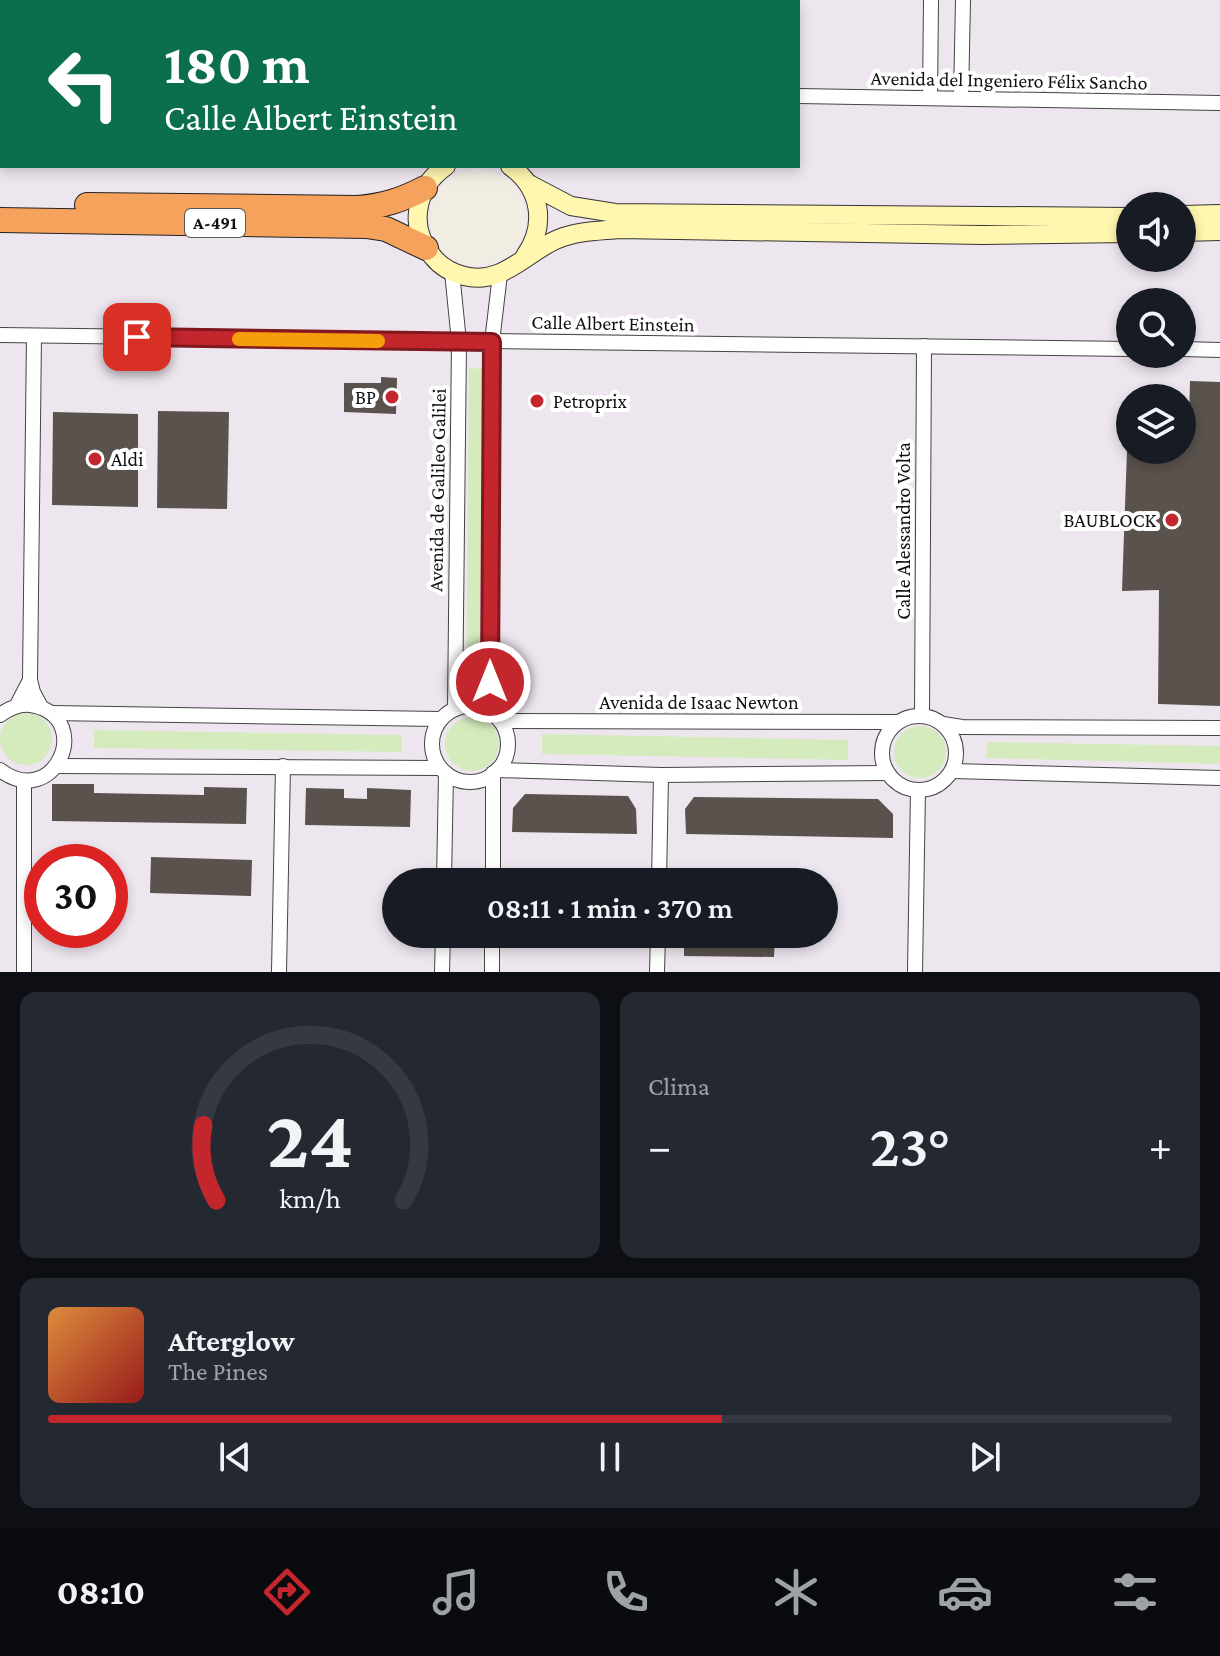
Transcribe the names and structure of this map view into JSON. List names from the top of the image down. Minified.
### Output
{"streets":{"highway":["A-491"],"street":["Avenida del Ingeniero Félix Sancho","Calle Albert Einstein","Avenida de Galileo Galilei","Calle Alessandro Volta","Avenida de Isaac Newton"]},"crossings":[["A-491","Avenida de Galileo Galilei"],["Calle Albert Einstein","Avenida de Galileo Galilei"],["Calle Albert Einstein","Calle Alessandro Volta"],["Avenida de Galileo Galilei","Avenida de Isaac Newton"],["Calle Alessandro Volta","Avenida de Isaac Newton"]],"places":["BP","Petroprix","Aldi","BAUBLOCK"],"page":{"turn":["180 m","Calle Albert Einstein"],"limit":"30","trip":"08:11 · 1 min · 370 m","tile":"Clima","heat":["−","23°","+"],"song":["Afterglow","The Pines"],"tabs":"08:10","gauge":["24","km/h"]}}
